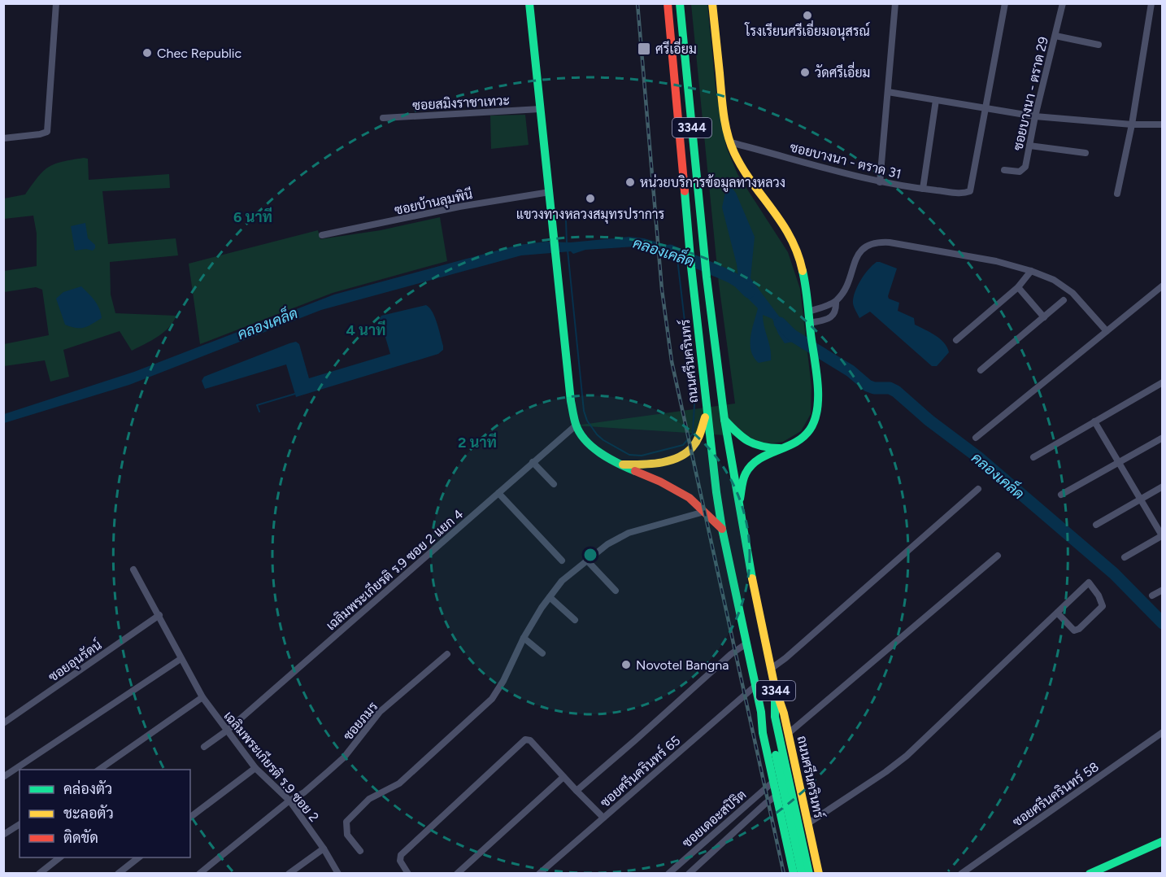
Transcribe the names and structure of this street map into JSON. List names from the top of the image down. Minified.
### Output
{"streets":{"main road":["3344","ถนนศรีนครินทร์"],"street":["ซอยบางนา - ตราด 29","ซอยสมิงราชาเทวะ","ซอยบางนา - ตราด 31","ซอยบ้านลุมพินี","เฉลิมพระเกียรติ ร.9 ซอย 2 แยก 4","ซอยอุนรัดน์","ซอยภมร","เฉลิมพระเกียรติ ร.9 ซอย 2","ซอยศรีนครินทร์ 65","ซอยศรีนครินทร์ 58","ซอยเดอะสปิริต"]},"crossings":[["ถนนศรีนครินทร์","ซอยศรีนครินทร์ 65"],["ถนนศรีนครินทร์","ซอยเดอะสปิริต"],["เฉลิมพระเกียรติ ร.9 ซอย 2 แยก 4","เฉลิมพระเกียรติ ร.9 ซอย 2"],["ซอยอุนรัดน์","เฉลิมพระเกียรติ ร.9 ซอย 2"],["ซอยภมร","เฉลิมพระเกียรติ ร.9 ซอย 2"]],"water":["คลองเคล็ด"],"places":{"other":["โรงเรียนศรีเอี่ยมอนุสรณ์","Chec Republic","วัดศรีเอี่ยม","หน่วยบริการข้อมูลทางหลวง","แขวงทางหลวงสมุทรปราการ","Novotel Bangna"],"transit":["ศรีเอี่ยม"]},"legend":["คล่องตัว","ชะลอตัว","ติดขัด"],"rings":["6 นาที","4 นาที","2 นาที"]}
